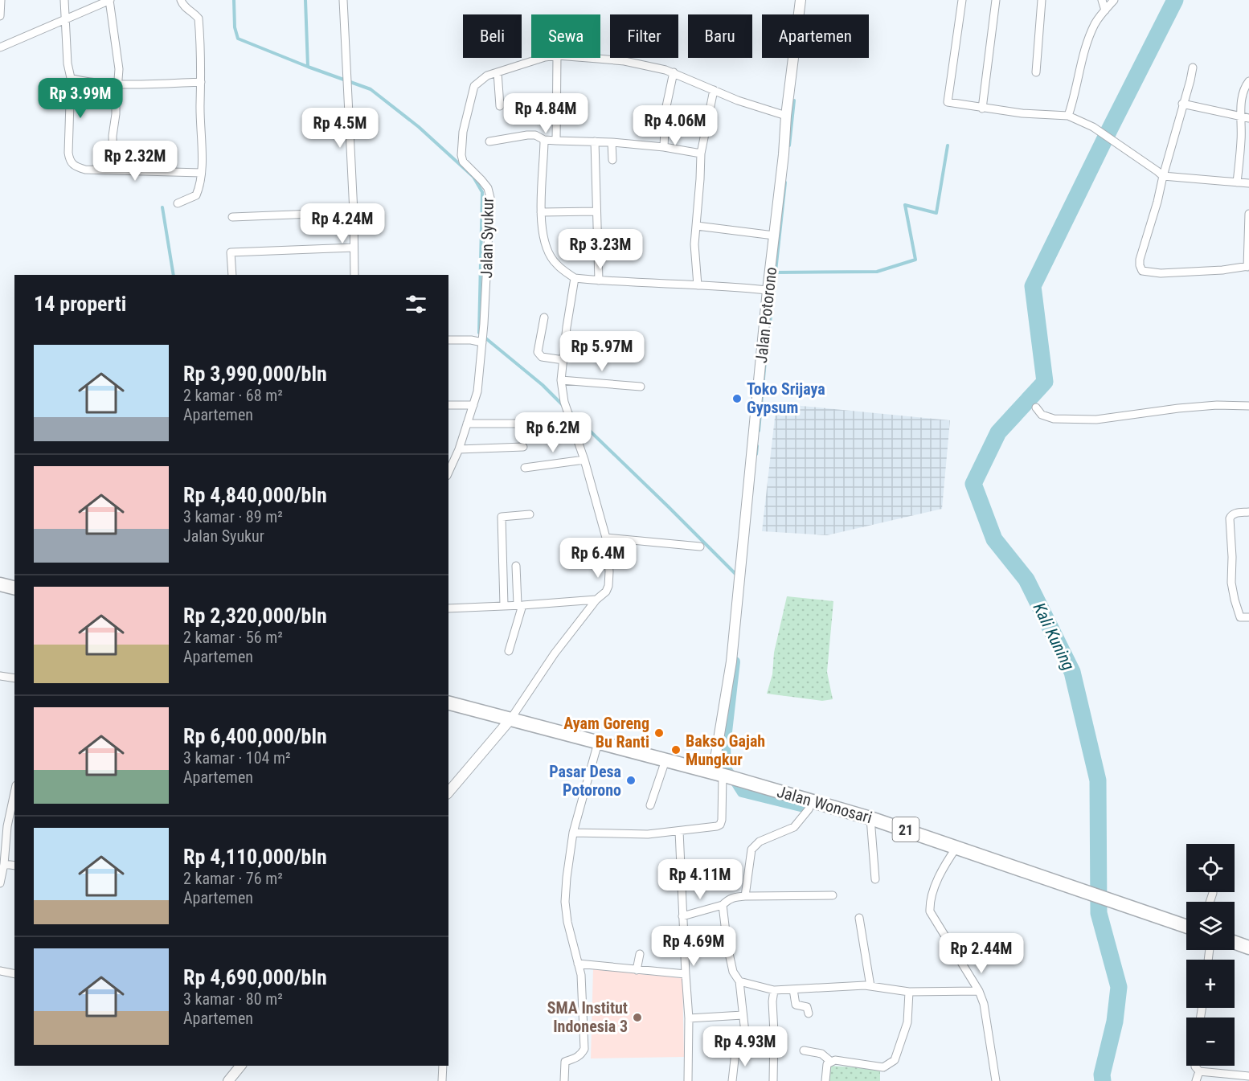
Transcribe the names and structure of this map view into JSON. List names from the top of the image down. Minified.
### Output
{"streets":{"highway":["Jalan Wonosari","21"],"street":["Jalan Syukur","Jalan Potorono"]},"crossings":[["Jalan Syukur","Jalan Potorono"],["Jalan Potorono","Jalan Wonosari"]],"water":["Kali Kuning"],"places":["Toko Srijaya Gypsum","Ayam Goreng Bu Ranti","Bakso Gajah Mungkur","Pasar Desa Potorono","SMA Institut Indonesia 3"],"page":{"chip":["Beli","Sewa","Filter","Baru","Apartemen"],"price":["Rp 3.99M","Rp 4.84M","Rp 4.06M","Rp 4.5M","Rp 2.32M","Rp 4.24M","Rp 3.23M","Rp 5.97M","Rp 6.2M","Rp 6.4M","Rp 4.11M","Rp 4.69M","Rp 2.44M","Rp 4.93M"],"heading":"14 properti","list":[{"name":"Rp 3,990,000/bln","note":"2 kamar · 68 m² · Apartemen"},{"name":"Rp 4,840,000/bln","note":"3 kamar · 89 m² · Jalan Syukur"},{"name":"Rp 2,320,000/bln","note":"2 kamar · 56 m² · Apartemen"},{"name":"Rp 6,400,000/bln","note":"3 kamar · 104 m² · Apartemen"},{"name":"Rp 4,110,000/bln","note":"2 kamar · 76 m² · Apartemen"},{"name":"Rp 4,690,000/bln","note":"3 kamar · 80 m² · Apartemen"}],"map_buttons":["+","−"]}}
